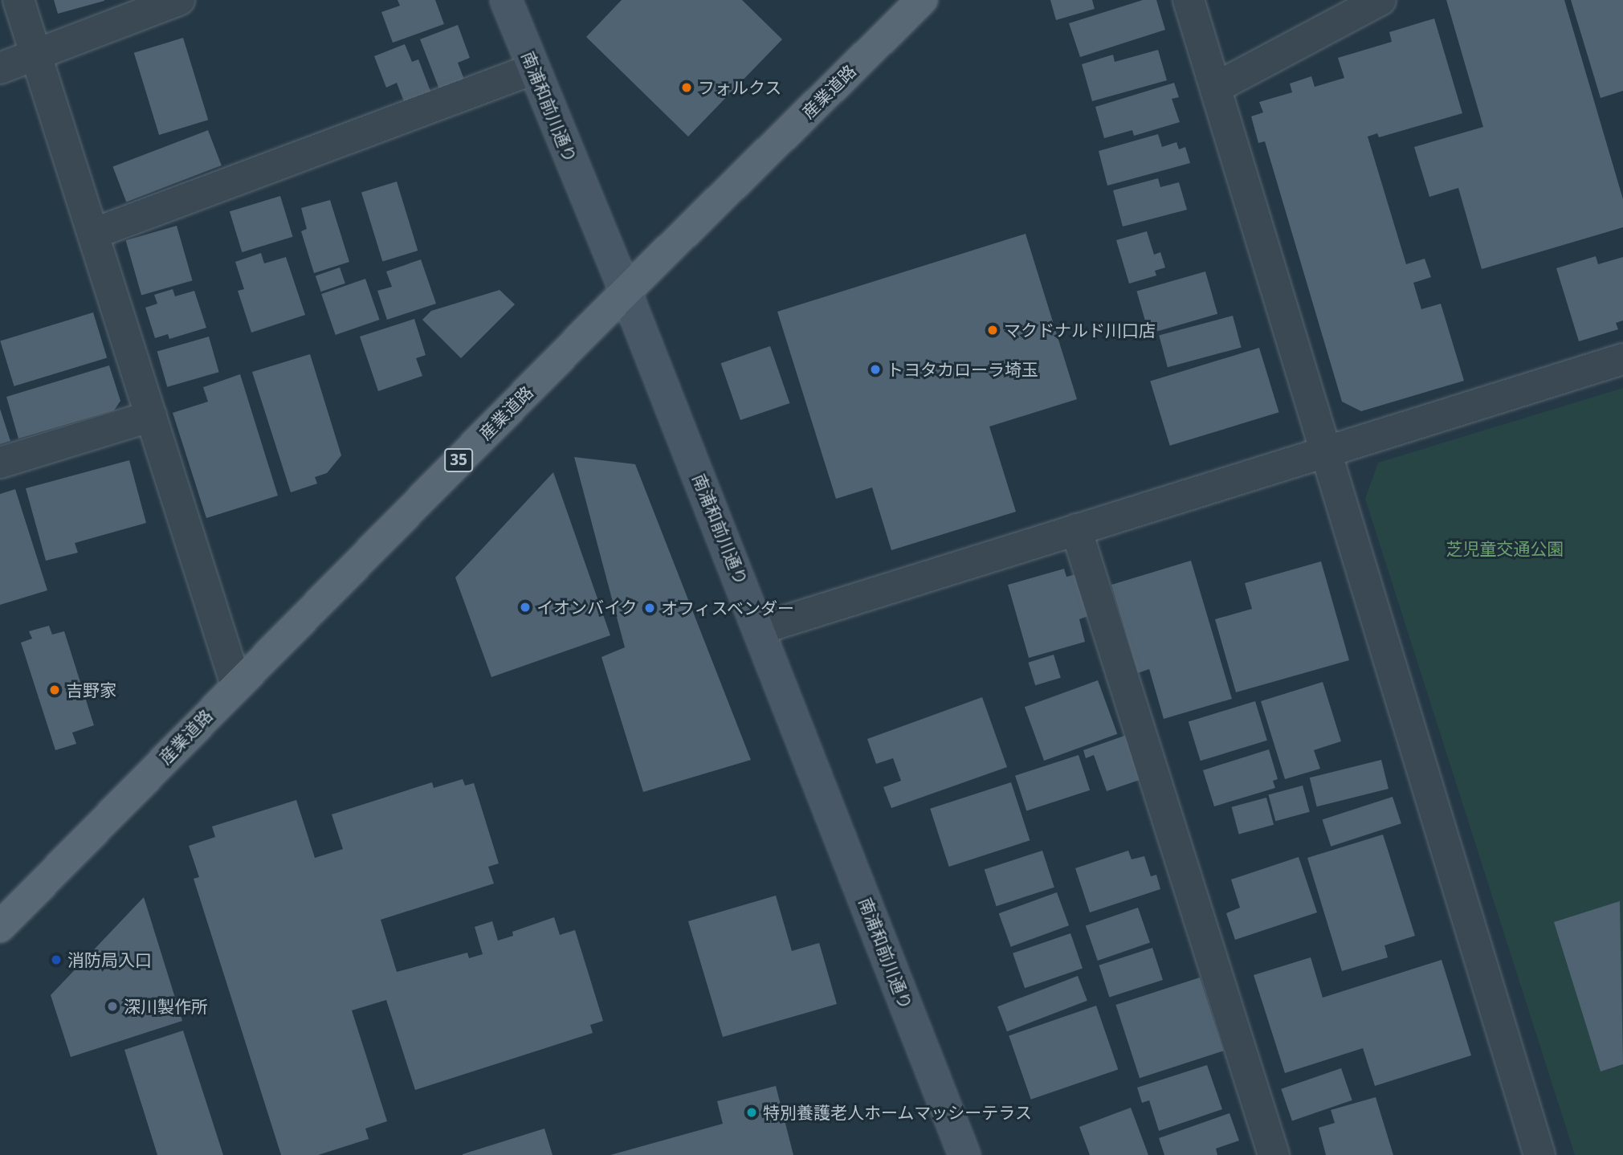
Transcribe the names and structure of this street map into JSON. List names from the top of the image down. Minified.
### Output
{"streets":{"main road":["産業道路","35"],"street":["南浦和前川通り"]},"crossings":[["産業道路","南浦和前川通り"]],"parks":["芝児童交通公園"],"places":["フォルクス","マクドナルド川口店","トヨタカローラ埼玉","イオンバイク","オフィスベンダー","吉野家","消防局入口","深川製作所","特別養護老人ホームマッシーテラス"]}
